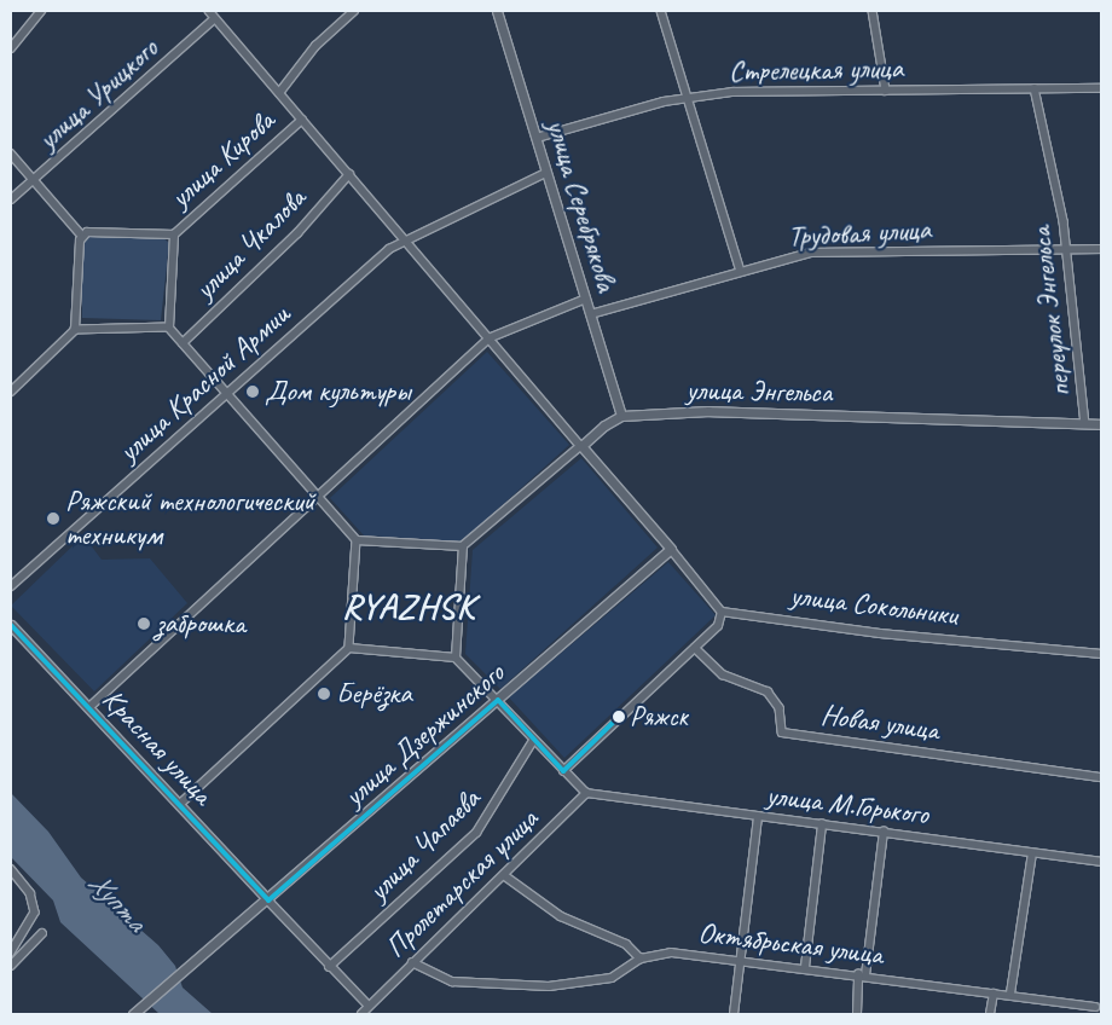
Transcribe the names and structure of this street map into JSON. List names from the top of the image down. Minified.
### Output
{"streets":{"main road":["улица Серебрякова","улица Энгельса","улица Дзержинского","Красная улица"],"street":["Стрелецкая улица","улица Урицкого","улица Кирова","Трудовая улица","улица Чкалова","переулок Энгельса","улица Красной Армии","улица Сокольники","Новая улица","улица М.Горького","улица Чапаева","Пролетарская улица","Октябрьская улица"]},"crossings":[["Стрелецкая улица","улица Серебрякова"],["Стрелецкая улица","переулок Энгельса"],["улица Серебрякова","Трудовая улица"],["улица Серебрякова","улица Красной Армии"],["улица Серебрякова","улица Энгельса"],["Трудовая улица","переулок Энгельса"],["переулок Энгельса","улица Энгельса"],["улица Дзержинского","Красная улица"],["улица М.Горького","Пролетарская улица"]],"districts":["RYAZHSK"],"water":["Хупта"],"places":["Дом культуры","Ряжский технологический техникум","заброшка","Берёзка","Ряжск"]}
